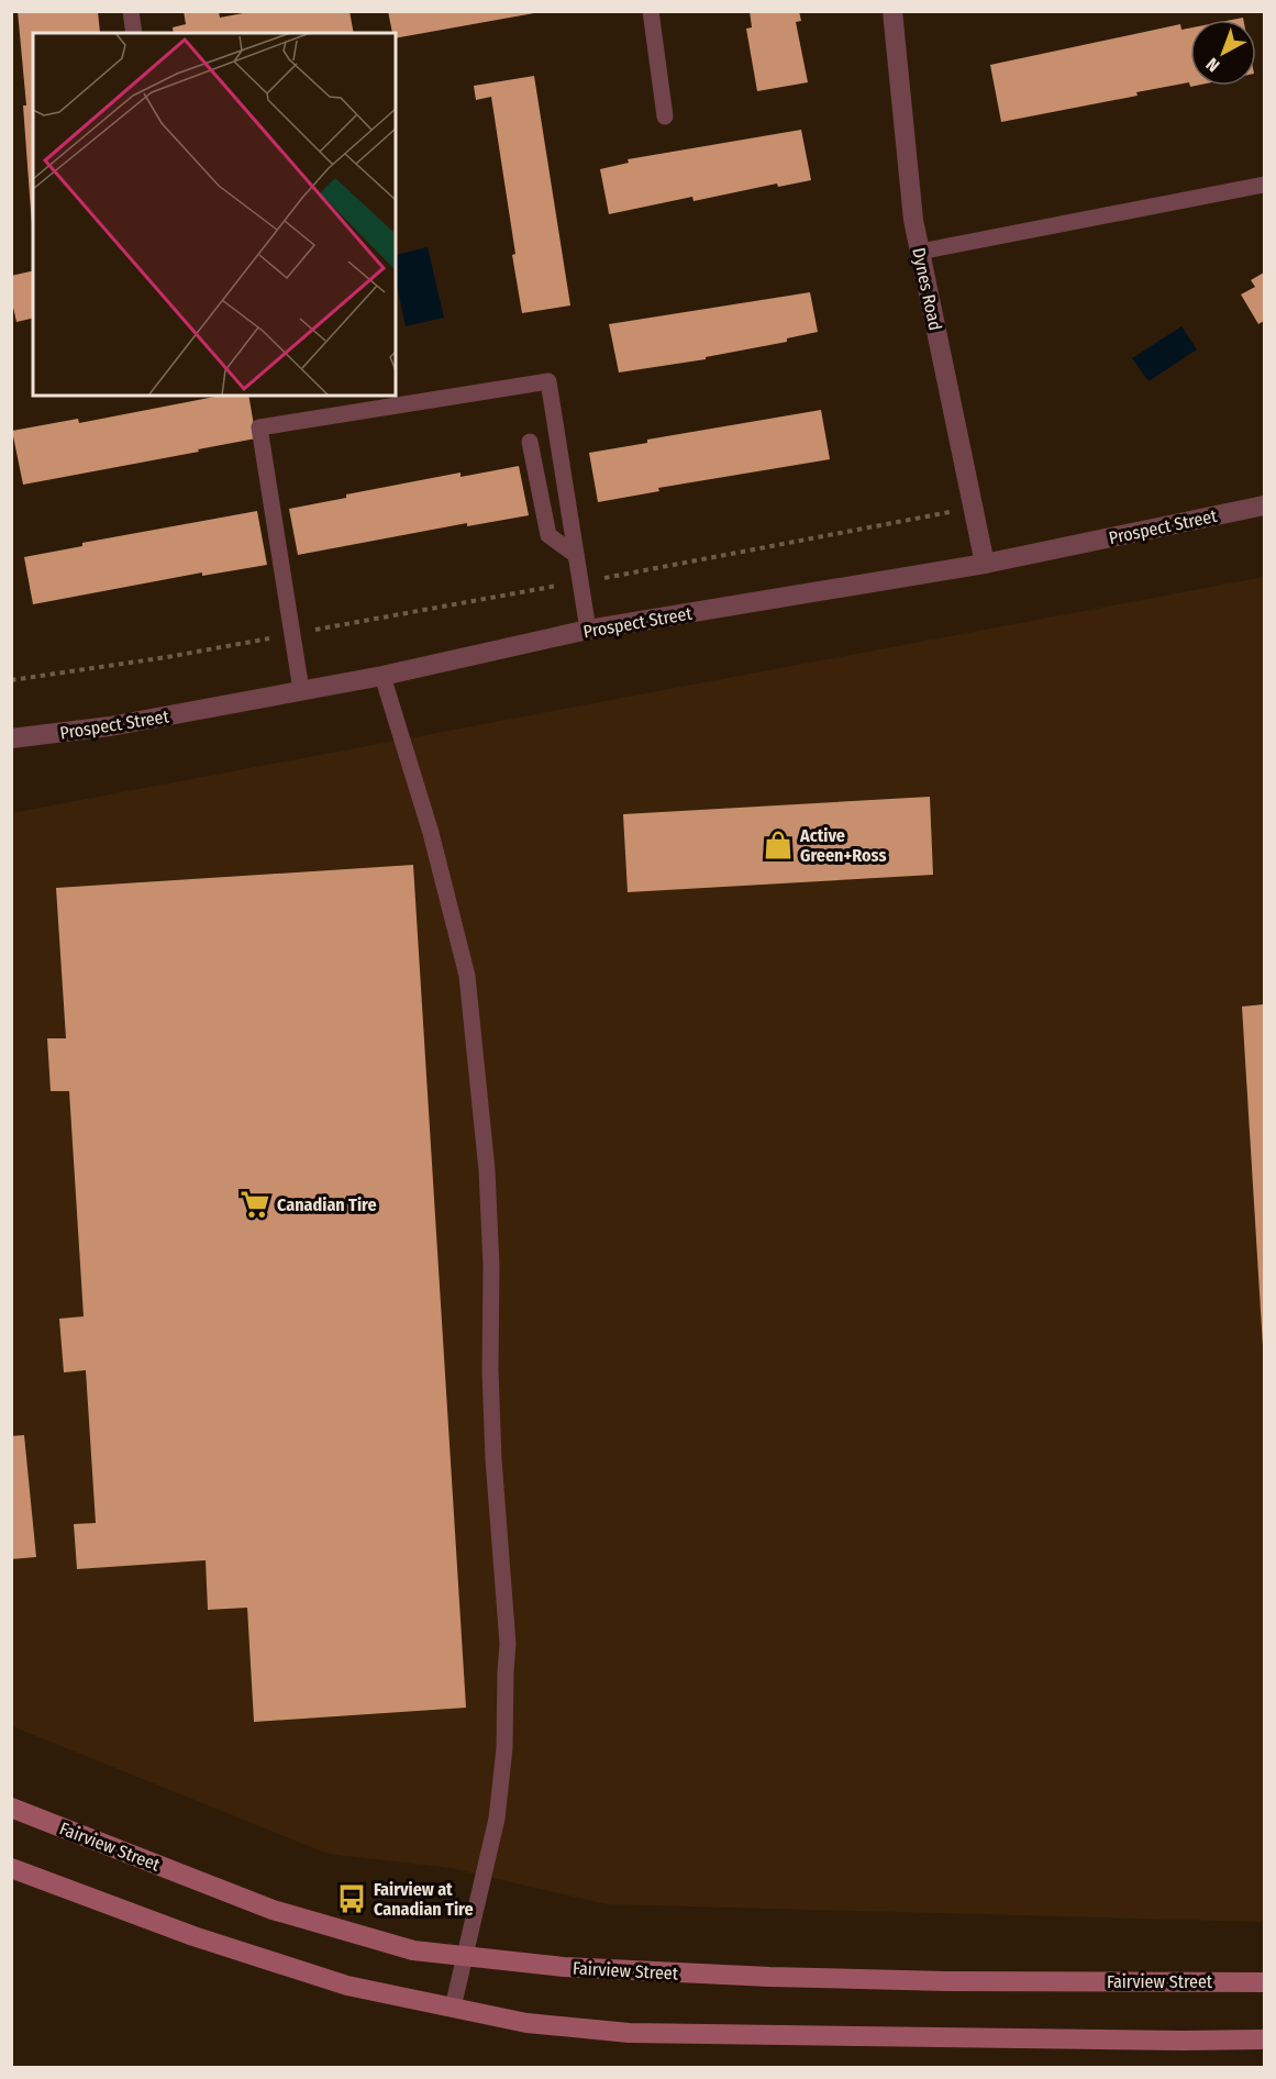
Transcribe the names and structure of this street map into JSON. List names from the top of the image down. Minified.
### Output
{"streets":{"main road":["Fairview Street"],"street":["Dynes Road","Prospect Street"]},"crossings":[["Dynes Road","Prospect Street"]],"places":{"shop":["Active Green+Ross"],"supermarket":["Canadian Tire"],"bus stop":["Fairview at Canadian Tire"]},"north":"bottom left"}
